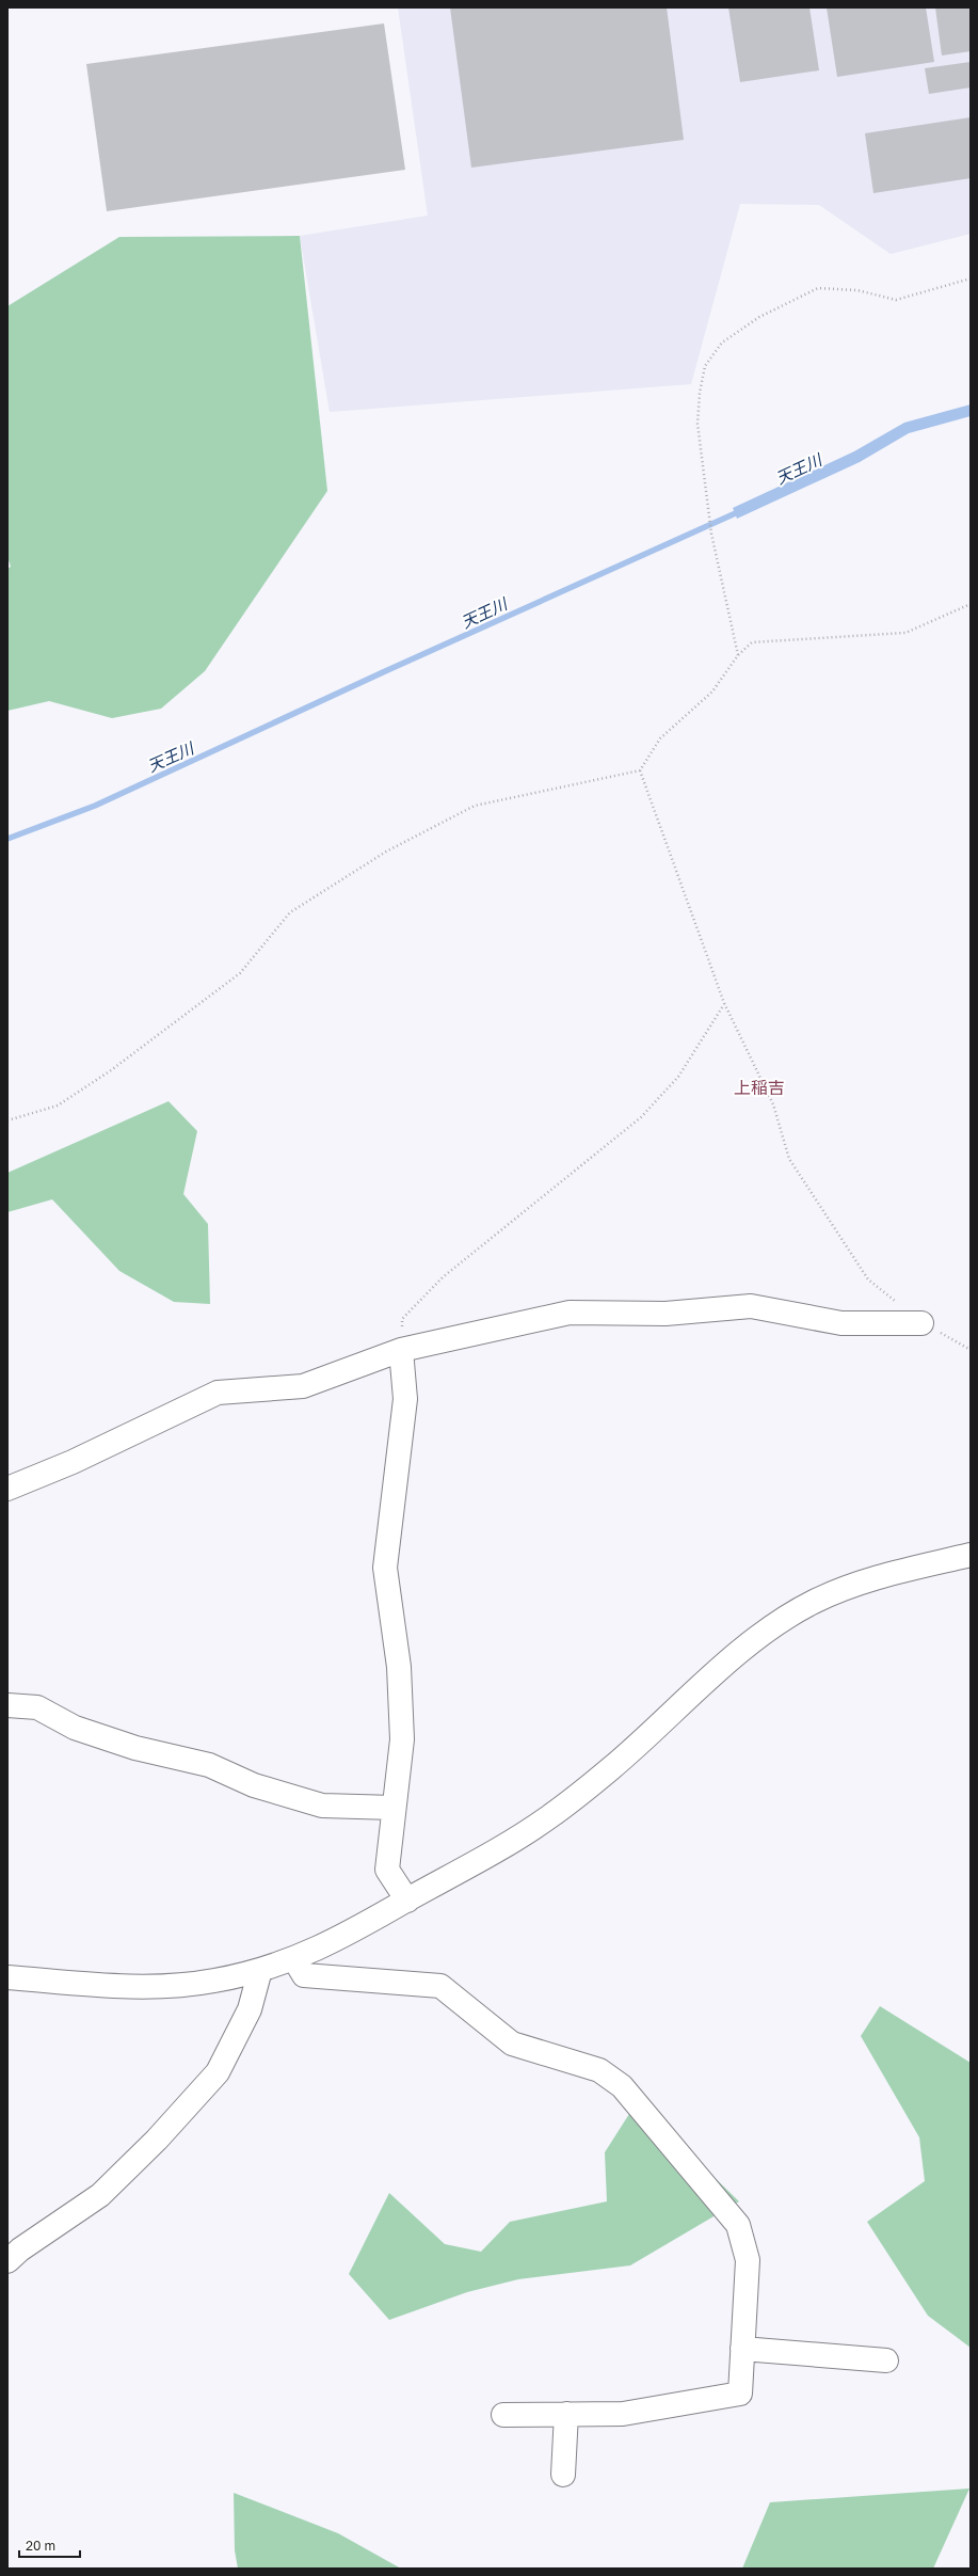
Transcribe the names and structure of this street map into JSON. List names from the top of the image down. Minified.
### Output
{"districts":["上稲吉"],"water":["天王川"],"scale_bar":"20 m"}
